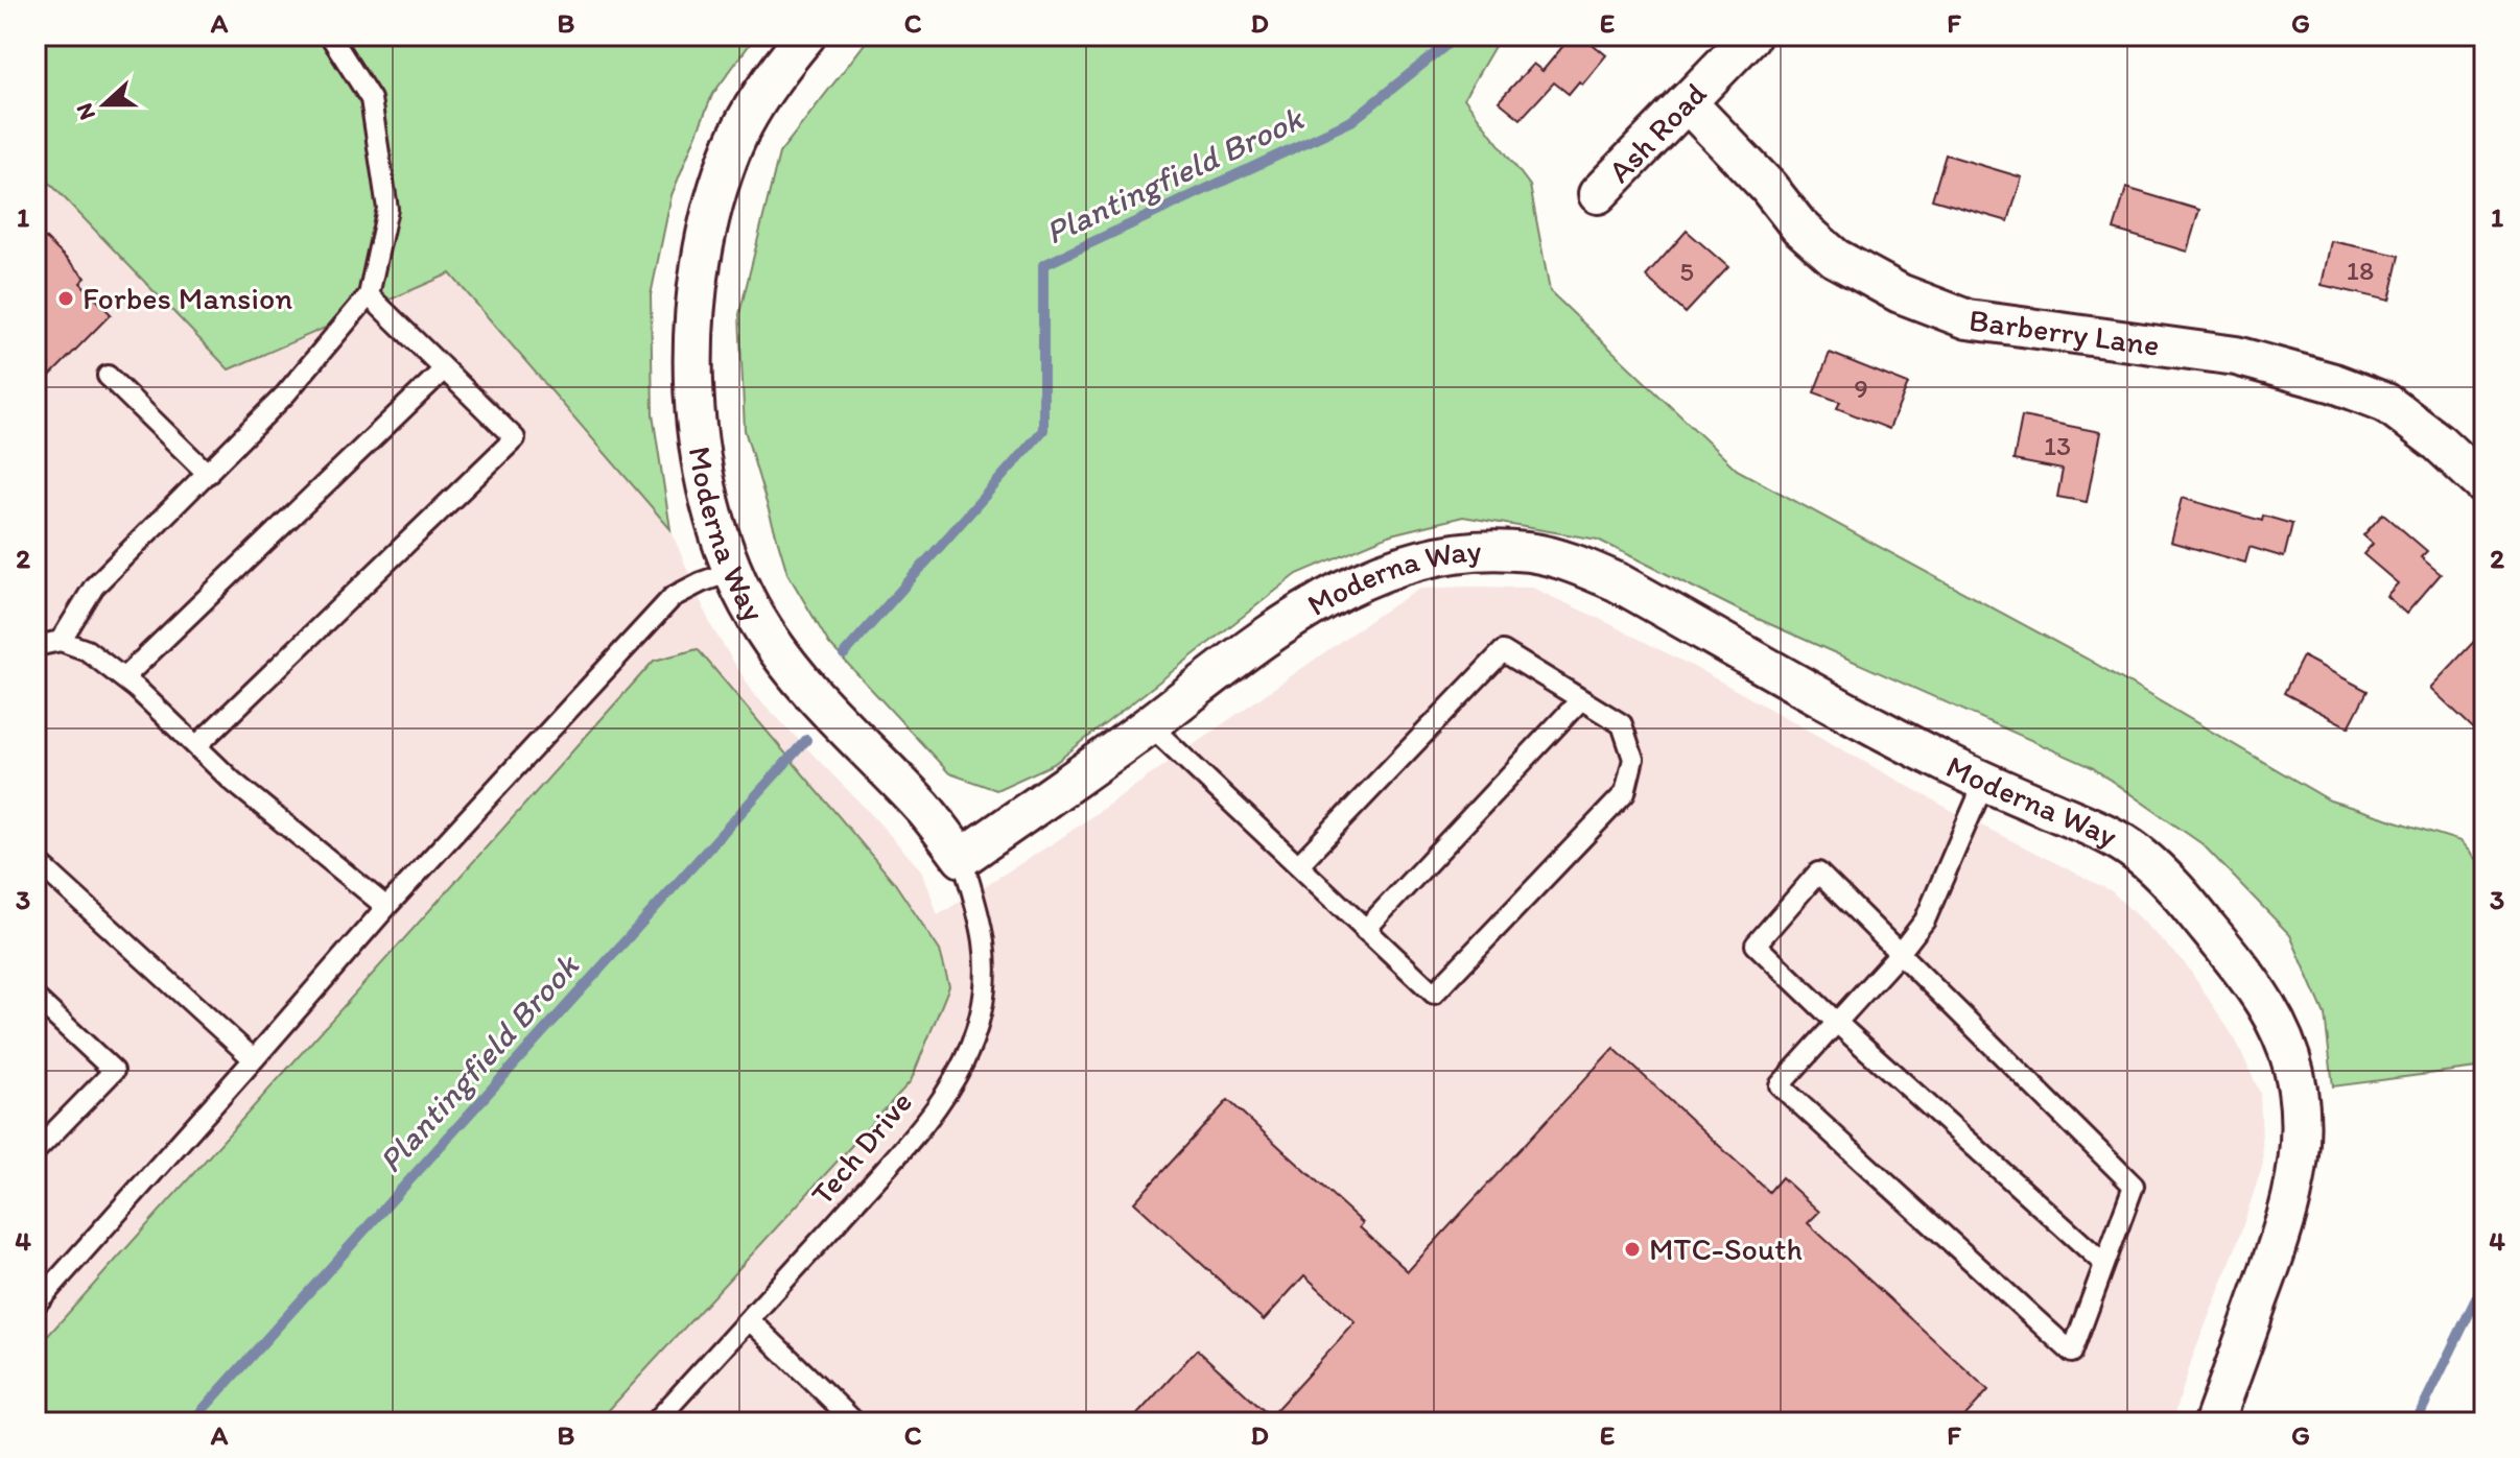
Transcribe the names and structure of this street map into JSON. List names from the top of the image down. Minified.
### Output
{"streets":{"street":["Ash Road","Barberry Lane","Moderna Way"],"lane":["Tech Drive"]},"crossings":[["Ash Road","Barberry Lane"],["Moderna Way","Tech Drive"]],"water":["Plantingfield Brook"],"places":["Forbes Mansion","MTC-South"],"house_numbers":["18","5","9","13"],"north":"left","grid":{"columns":["A","B","C","D","E","F","G"],"rows":["1","2","3","4"]}}
